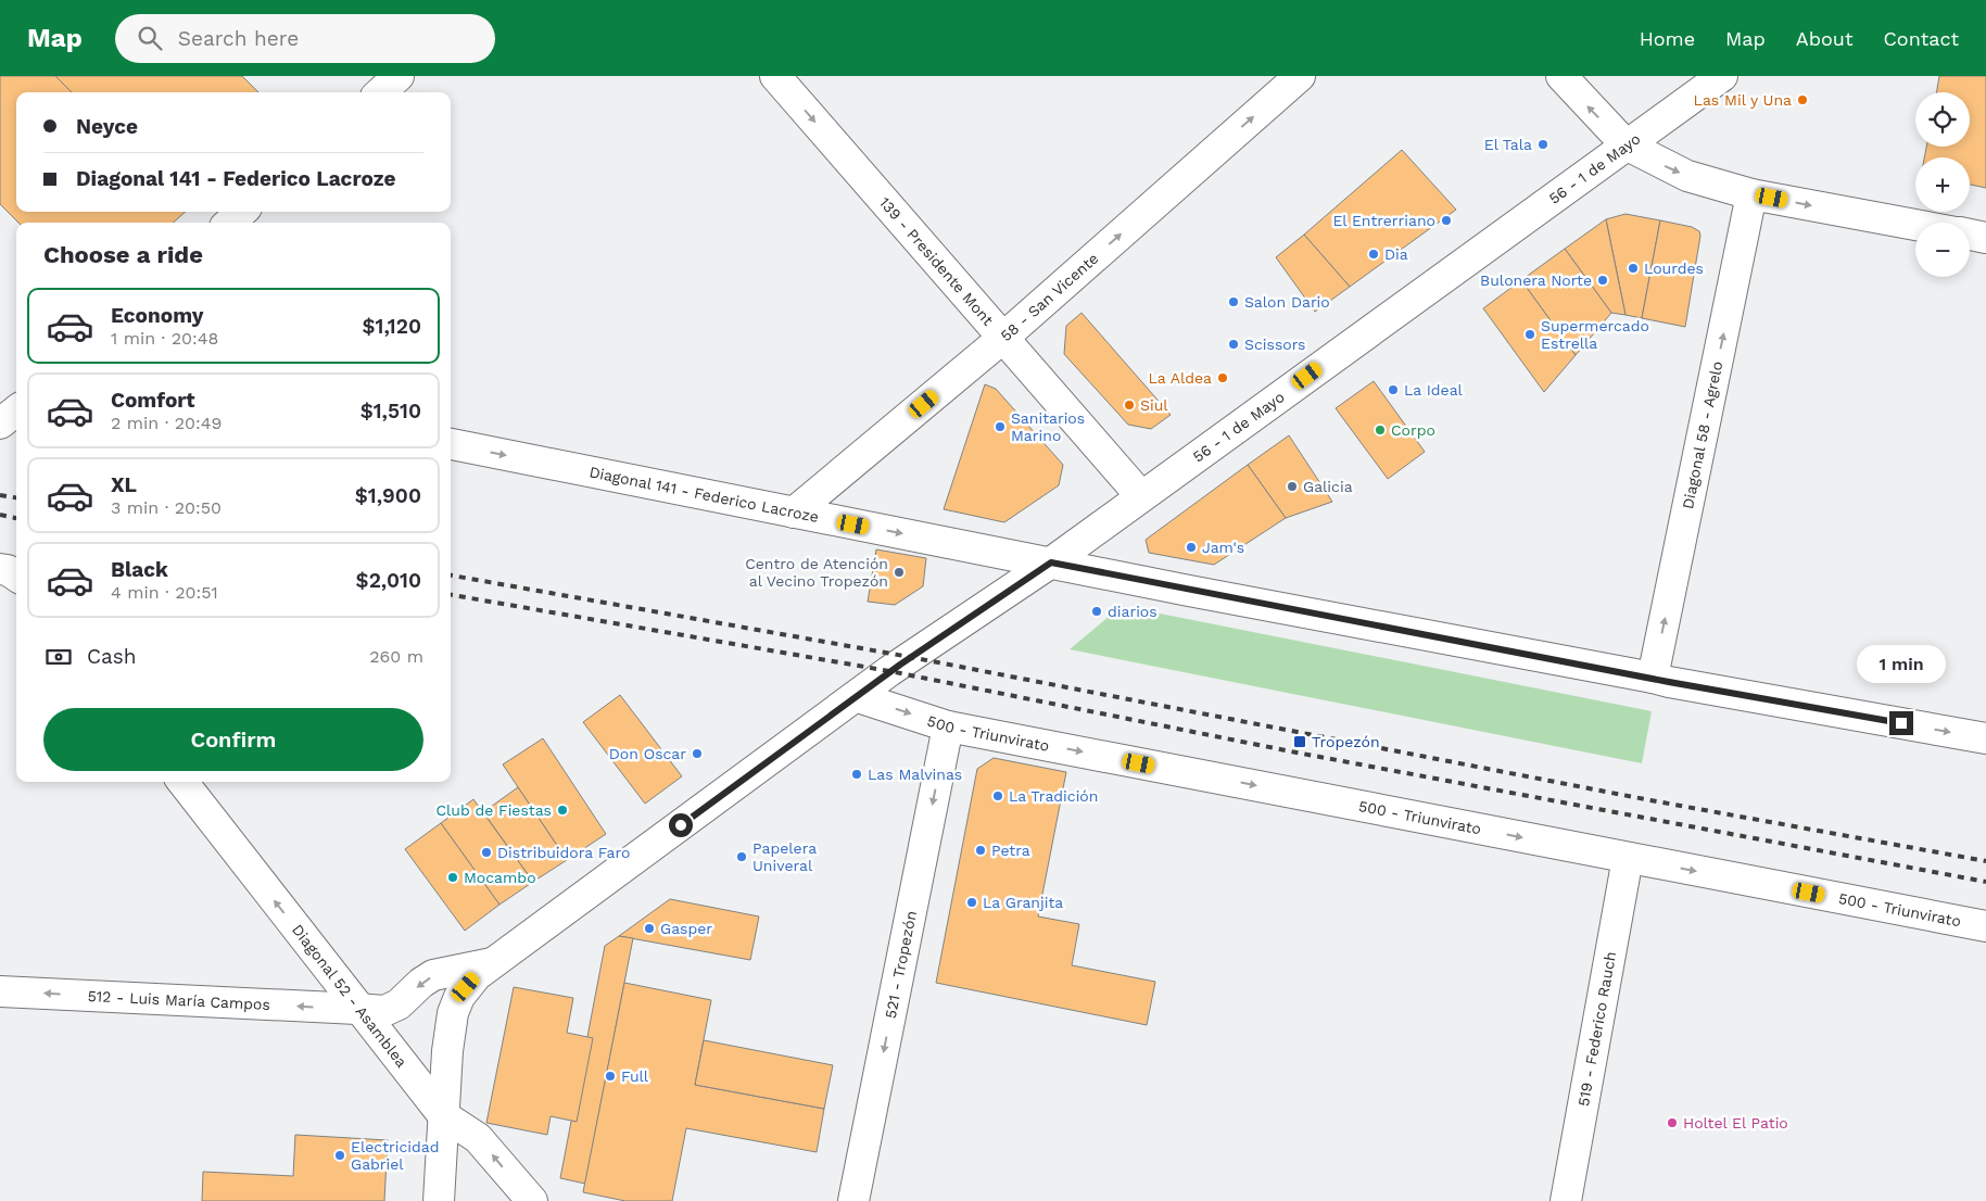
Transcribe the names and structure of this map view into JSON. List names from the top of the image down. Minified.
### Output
{"streets":{"street":["56 - 1 de Mayo","139 - Presidente Mont","58 - San Vicente","Diagonal 58 - Agrelo","Diagonal 141 - Federico Lacroze","500 - Triunvirato","521 - Tropezón","Diagonal 52 - Asamblea","512 - Luis María Campos","519 - Federico Rauch"]},"crossings":[["56 - 1 de Mayo","139 - Presidente Mont"],["56 - 1 de Mayo","Diagonal 141 - Federico Lacroze"],["56 - 1 de Mayo","500 - Triunvirato"],["56 - 1 de Mayo","Diagonal 52 - Asamblea"],["56 - 1 de Mayo","512 - Luis María Campos"],["139 - Presidente Mont","58 - San Vicente"],["58 - San Vicente","Diagonal 141 - Federico Lacroze"],["Diagonal 58 - Agrelo","Diagonal 141 - Federico Lacroze"],["500 - Triunvirato","521 - Tropezón"],["500 - Triunvirato","519 - Federico Rauch"],["Diagonal 52 - Asamblea","512 - Luis María Campos"]],"one_way":["139 - Presidente Mont","58 - San Vicente","Diagonal 58 - Agrelo","Diagonal 141 - Federico Lacroze","500 - Triunvirato","521 - Tropezón","Diagonal 52 - Asamblea","512 - Luis María Campos"],"places":{"other":["Las Mil y Una","El Tala","El Entrerriano","Dia","Lourdes","Bulonera Norte","Salon Dario","Supermercado Estrella","Scissors","La Aldea","La Ideal","Siul","Sanitarios Marino","Corpo","Galicia","Jam's","Centro de Atención al Vecino Tropezón","diarios","Don Oscar","Las Malvinas","La Tradición","Club de Fiestas","Petra","Distribuidora Faro","Papelera Univeral","Mocambo","La Granjita","Gasper","Full","Holtel El Patio","Electricidad Gabriel"],"transit":["Tropezón"]},"page":{"header":"Map","search":"Search here","nav":["Home","Map","About","Contact"],"map_buttons":["+","−"],"banner":["Neyce","Diagonal 141 - Federico Lacroze"],"heading":"Choose a ride","list":[{"name":"Economy","note":"1 min · 20:48","value":"$1,120"},{"name":"Comfort","note":"2 min · 20:49","value":"$1,510"},{"name":"XL","note":"3 min · 20:50","value":"$1,900"},{"name":"Black","note":"4 min · 20:51","value":"$2,010"}],"pay":["Cash","260 m"],"bubble":"1 min","buttons":"Confirm"}}
